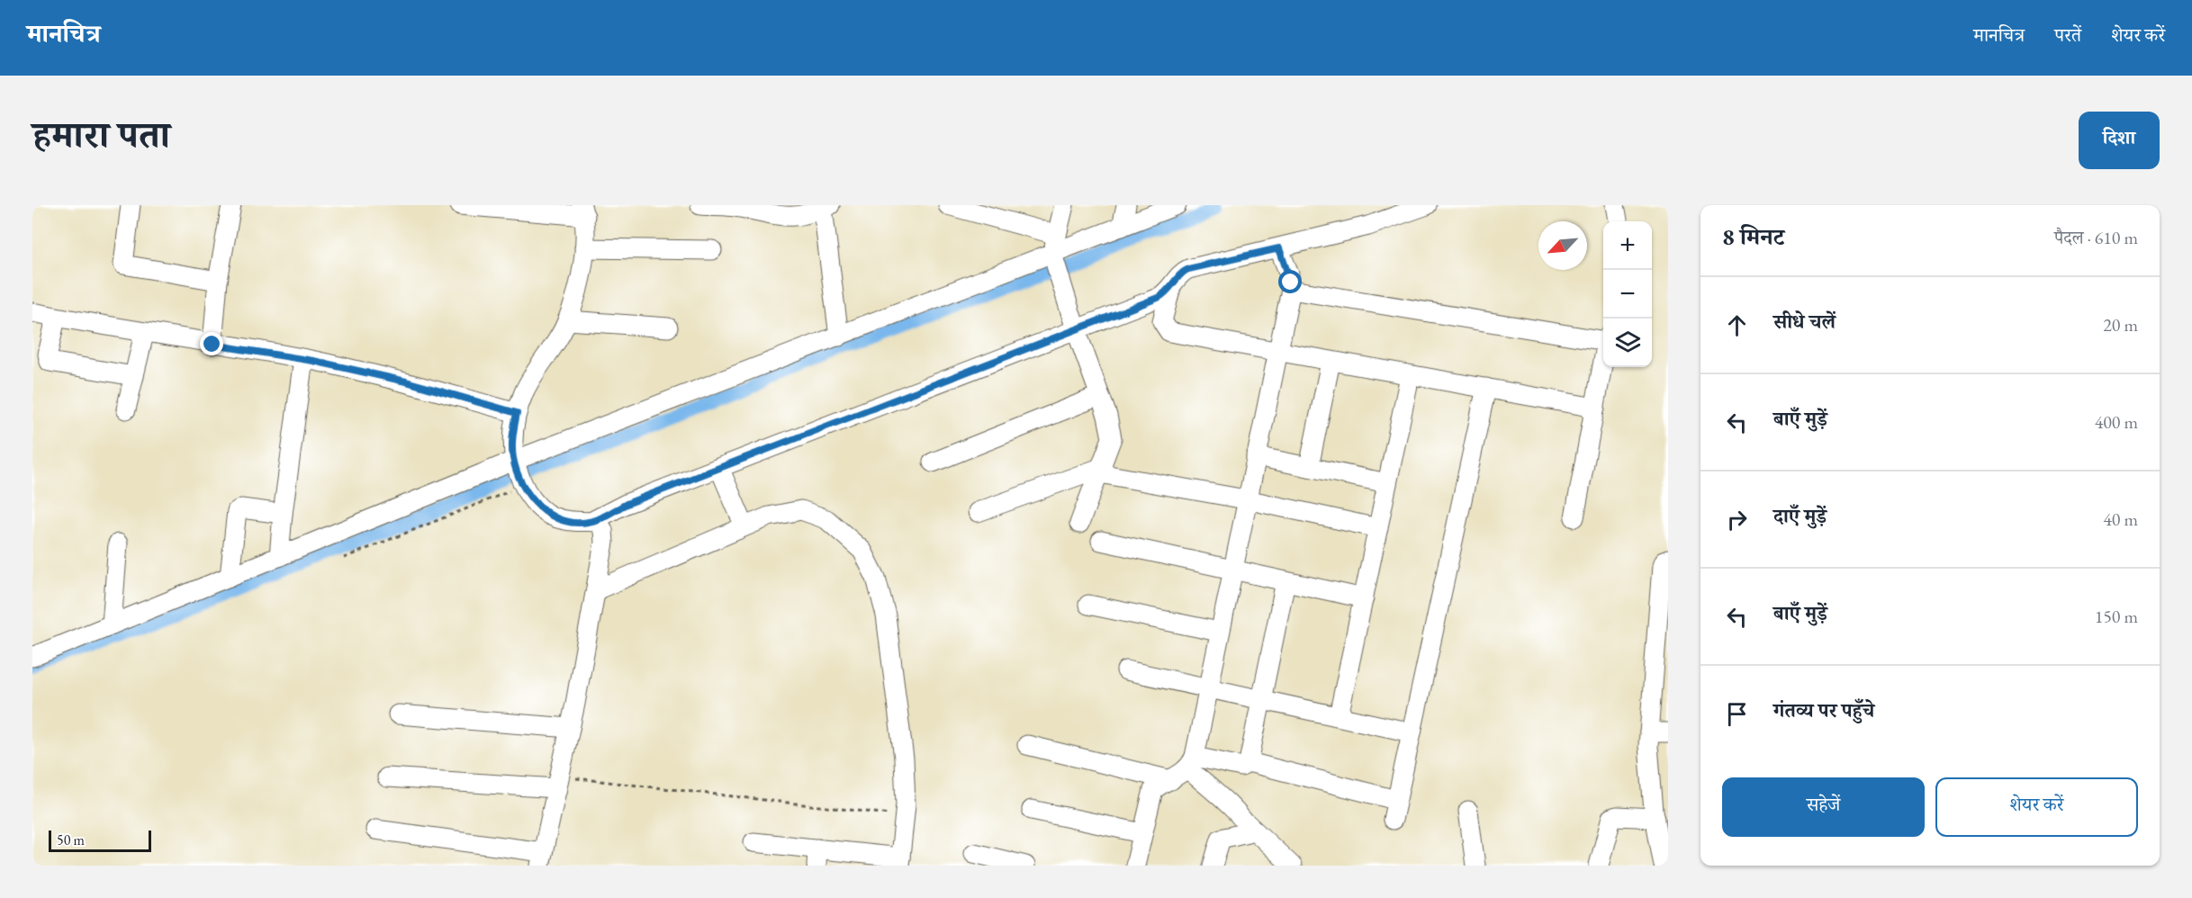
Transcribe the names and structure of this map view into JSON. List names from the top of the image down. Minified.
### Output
{"scale_bar":"50 m","north":"bottom left","page":{"header":"मानचित्र","nav":["मानचित्र","परतें","शेयर करें"],"title":"हमारा पता","buttons":["दिशा",["सहेजें","शेयर करें"]],"heading":["8 मिनट","पैदल · 610 m"],"map_buttons":["+","−"],"list":[["सीधे चलें","20 m"],["बाएँ मुड़ें","400 m"],["दाएँ मुड़ें","40 m"],["बाएँ मुड़ें","150 m"],"गंतव्य पर पहुँचे"],"scale":"50 m"}}
